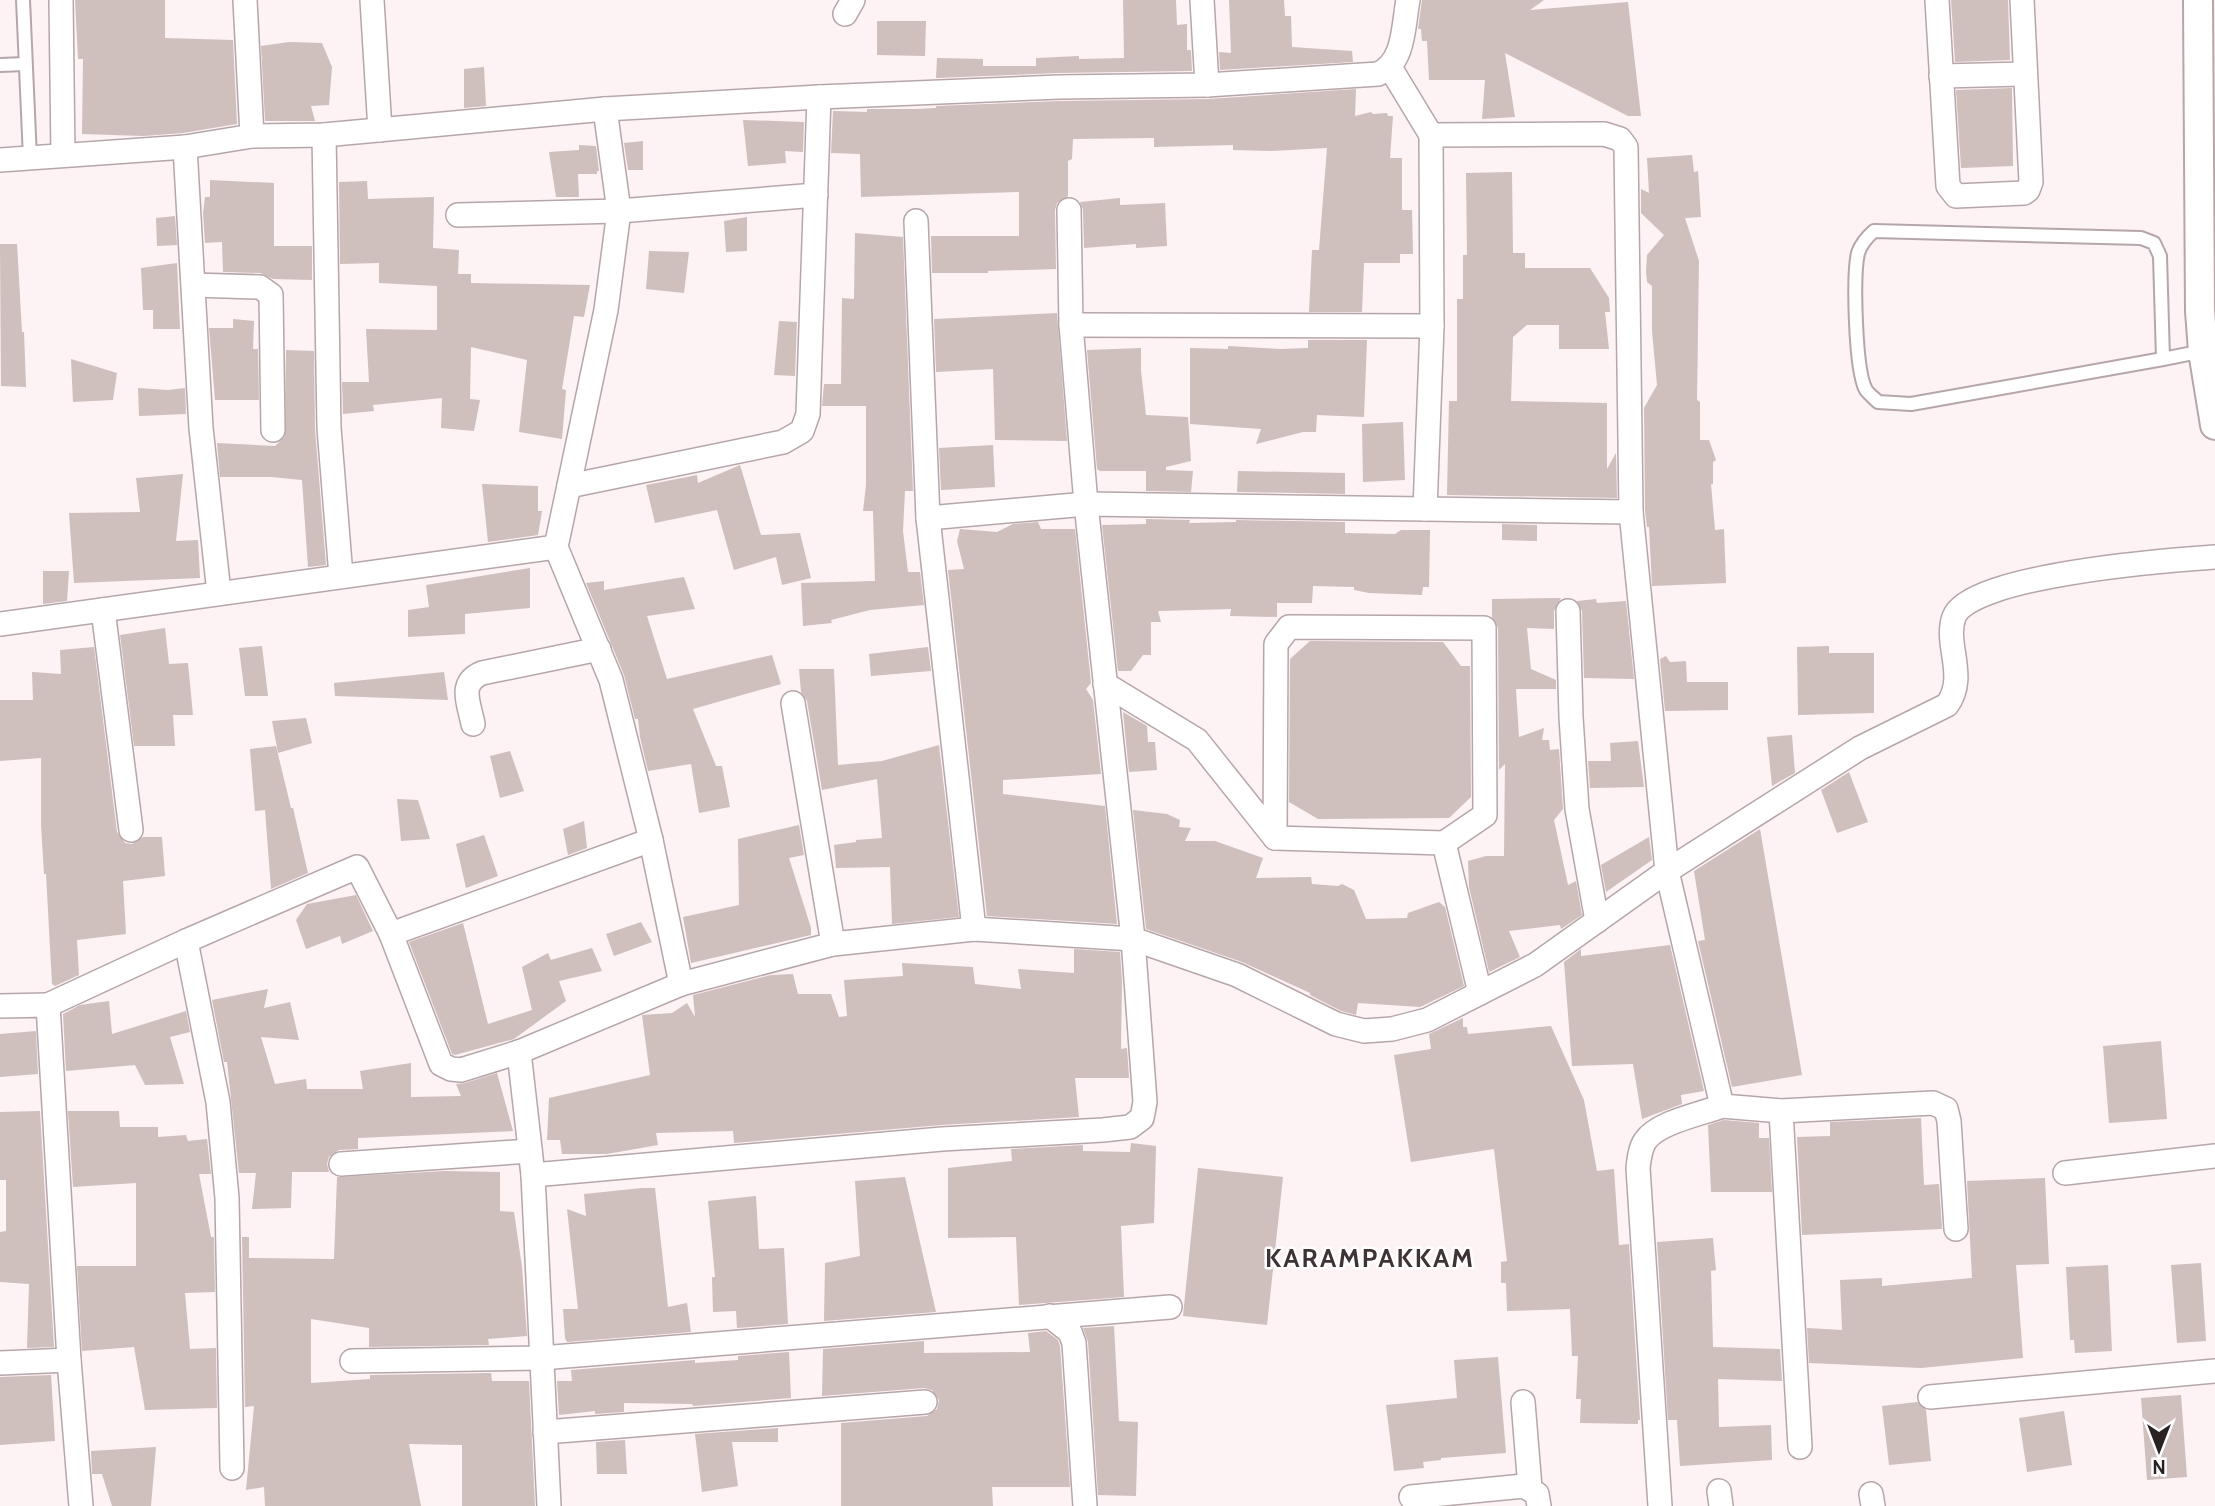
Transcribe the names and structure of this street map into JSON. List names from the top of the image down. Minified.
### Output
{"districts":["KARAMPAKKAM"],"north":"bottom"}
